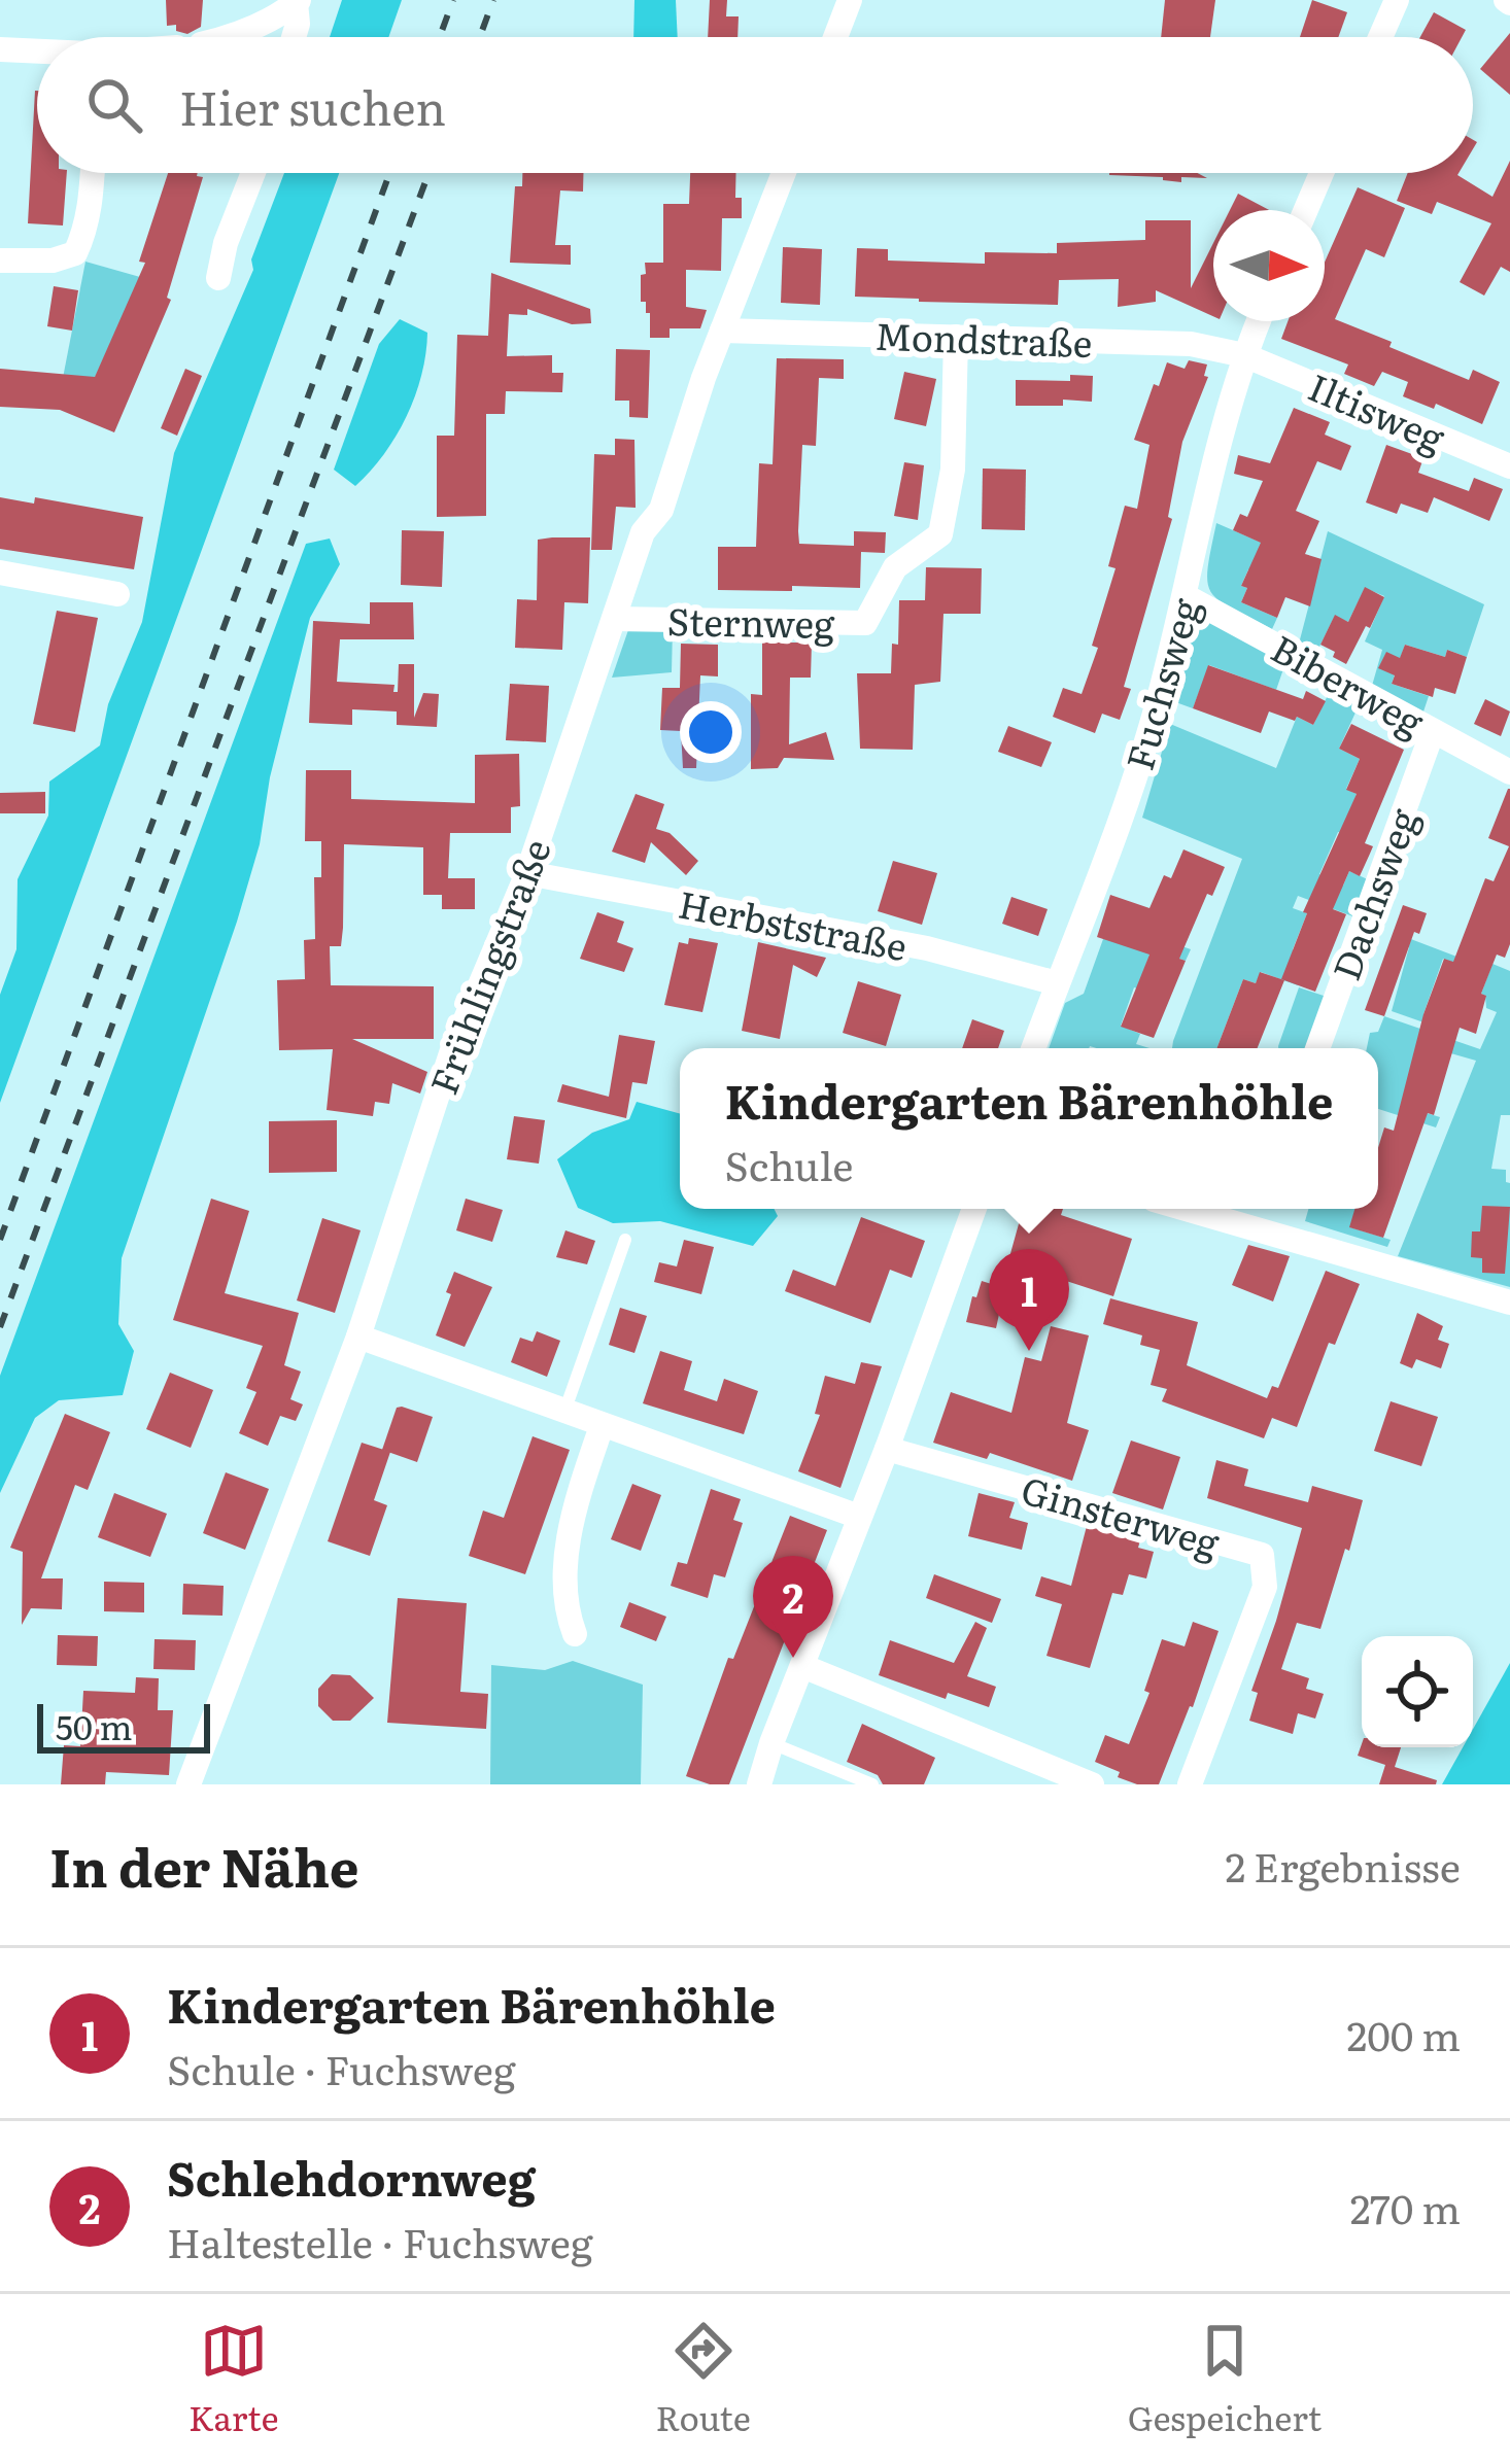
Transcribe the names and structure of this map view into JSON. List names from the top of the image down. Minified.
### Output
{"streets":{"street":["Mondstraße","Iltisweg","Sternweg","Fuchsweg","Biberweg","Dachsweg","Herbststraße","Frühlingstraße","Ginsterweg"]},"crossings":[["Mondstraße","Iltisweg"],["Mondstraße","Sternweg"],["Mondstraße","Fuchsweg"],["Mondstraße","Frühlingstraße"],["Iltisweg","Fuchsweg"],["Sternweg","Frühlingstraße"],["Fuchsweg","Biberweg"],["Fuchsweg","Herbststraße"],["Biberweg","Dachsweg"],["Herbststraße","Frühlingstraße"]],"scale_bar":"50 m","north":"right","page":{"search":"Hier suchen","popup":["Kindergarten Bärenhöhle","Schule"],"pins":["1","2"],"scale":"50 m","heading":["In der Nähe","2 Ergebnisse"],"list":[{"mark":"1","name":"Kindergarten Bärenhöhle","note":"Schule · Fuchsweg","value":"200 m"},{"mark":"2","name":"Schlehdornweg","note":"Haltestelle · Fuchsweg","value":"270 m"}],"nav":["Karte","Route","Gespeichert"]}}
